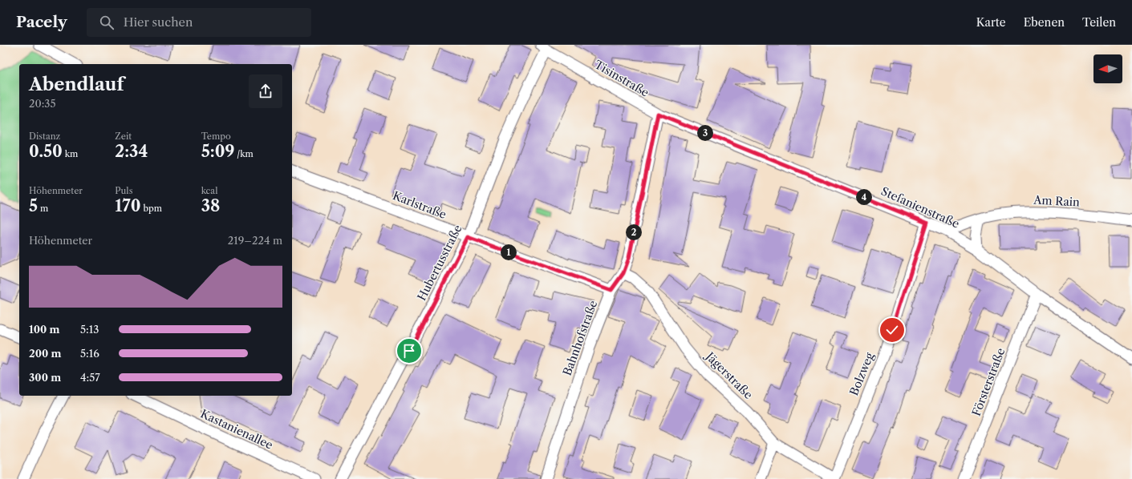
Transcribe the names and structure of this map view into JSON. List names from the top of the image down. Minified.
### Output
{"streets":{"street":["Tisinstraße","Am Rain","Karlstraße","Stefanienstraße","Hubertusstraße","Bahnhofstraße","Bolzweg","Jägerstraße","Försterstraße","Kastanienallee"]},"crossings":[["Tisinstraße","Stefanienstraße"],["Tisinstraße","Hubertusstraße"],["Tisinstraße","Bahnhofstraße"],["Am Rain","Stefanienstraße"],["Karlstraße","Hubertusstraße"],["Karlstraße","Bahnhofstraße"],["Stefanienstraße","Bahnhofstraße"],["Stefanienstraße","Bolzweg"],["Stefanienstraße","Försterstraße"],["Bahnhofstraße","Jägerstraße"],["Bolzweg","Jägerstraße"]],"north":"left","page":{"header":"Pacely","search":"Hier suchen","nav":["Karte","Ebenen","Teilen"],"heading":["Abendlauf","20:35"],"stats":[["Distanz","0.50 km"],["Zeit","2:34"],["Tempo","5:09 /km"],["Höhenmeter","5 m"],["Puls","170 bpm"],["kcal","38"]],"pins":["3","4","2","1"],"chart":["Höhenmeter","219–224 m"],"list":[{"name":"100 m","note":"5:13"},{"name":"200 m","note":"5:16"},{"name":"300 m","note":"4:57"}]}}
